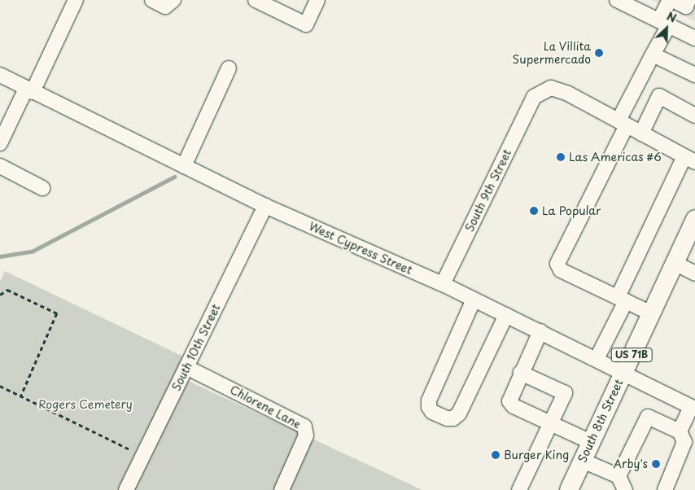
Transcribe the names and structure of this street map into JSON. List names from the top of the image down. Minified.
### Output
{"streets":{"main road":["US 71B","South 8th Street"],"street":["South 9th Street","West Cypress Street","South 10th Street","Chlorene Lane"]},"crossings":[["South 9th Street","West Cypress Street"],["West Cypress Street","South 10th Street"],["West Cypress Street","South 8th Street"],["South 10th Street","Chlorene Lane"]],"parks":["Rogers Cemetery"],"places":["La Villita Supermercado","Las Americas #6","La Popular","Burger King","Arby's"],"north":"top right"}
